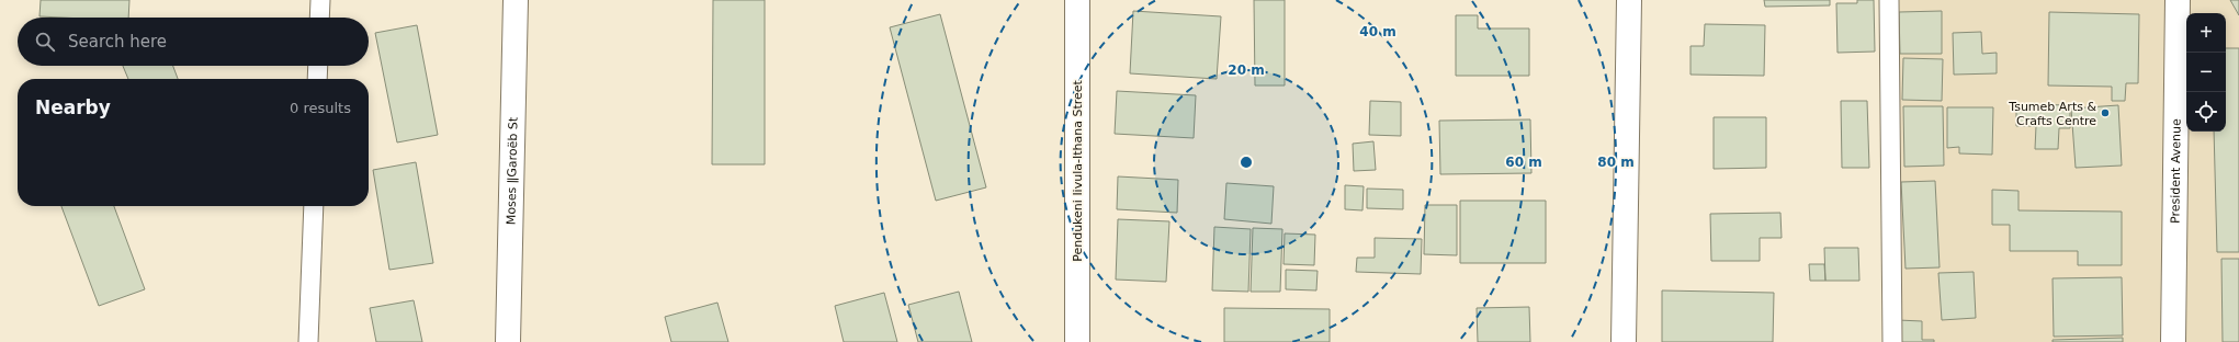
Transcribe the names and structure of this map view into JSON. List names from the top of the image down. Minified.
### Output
{"streets":{"street":["Moses ǁGaroëb St","Pendukeni Iivula-Ithana Street","President Avenue"]},"places":["Tsumeb Arts & Crafts Centre"],"page":{"map_buttons":["+","−"],"search":"Search here","heading":["Nearby","0 results"]},"rings":["40 m","20 m","60 m","80 m"]}
